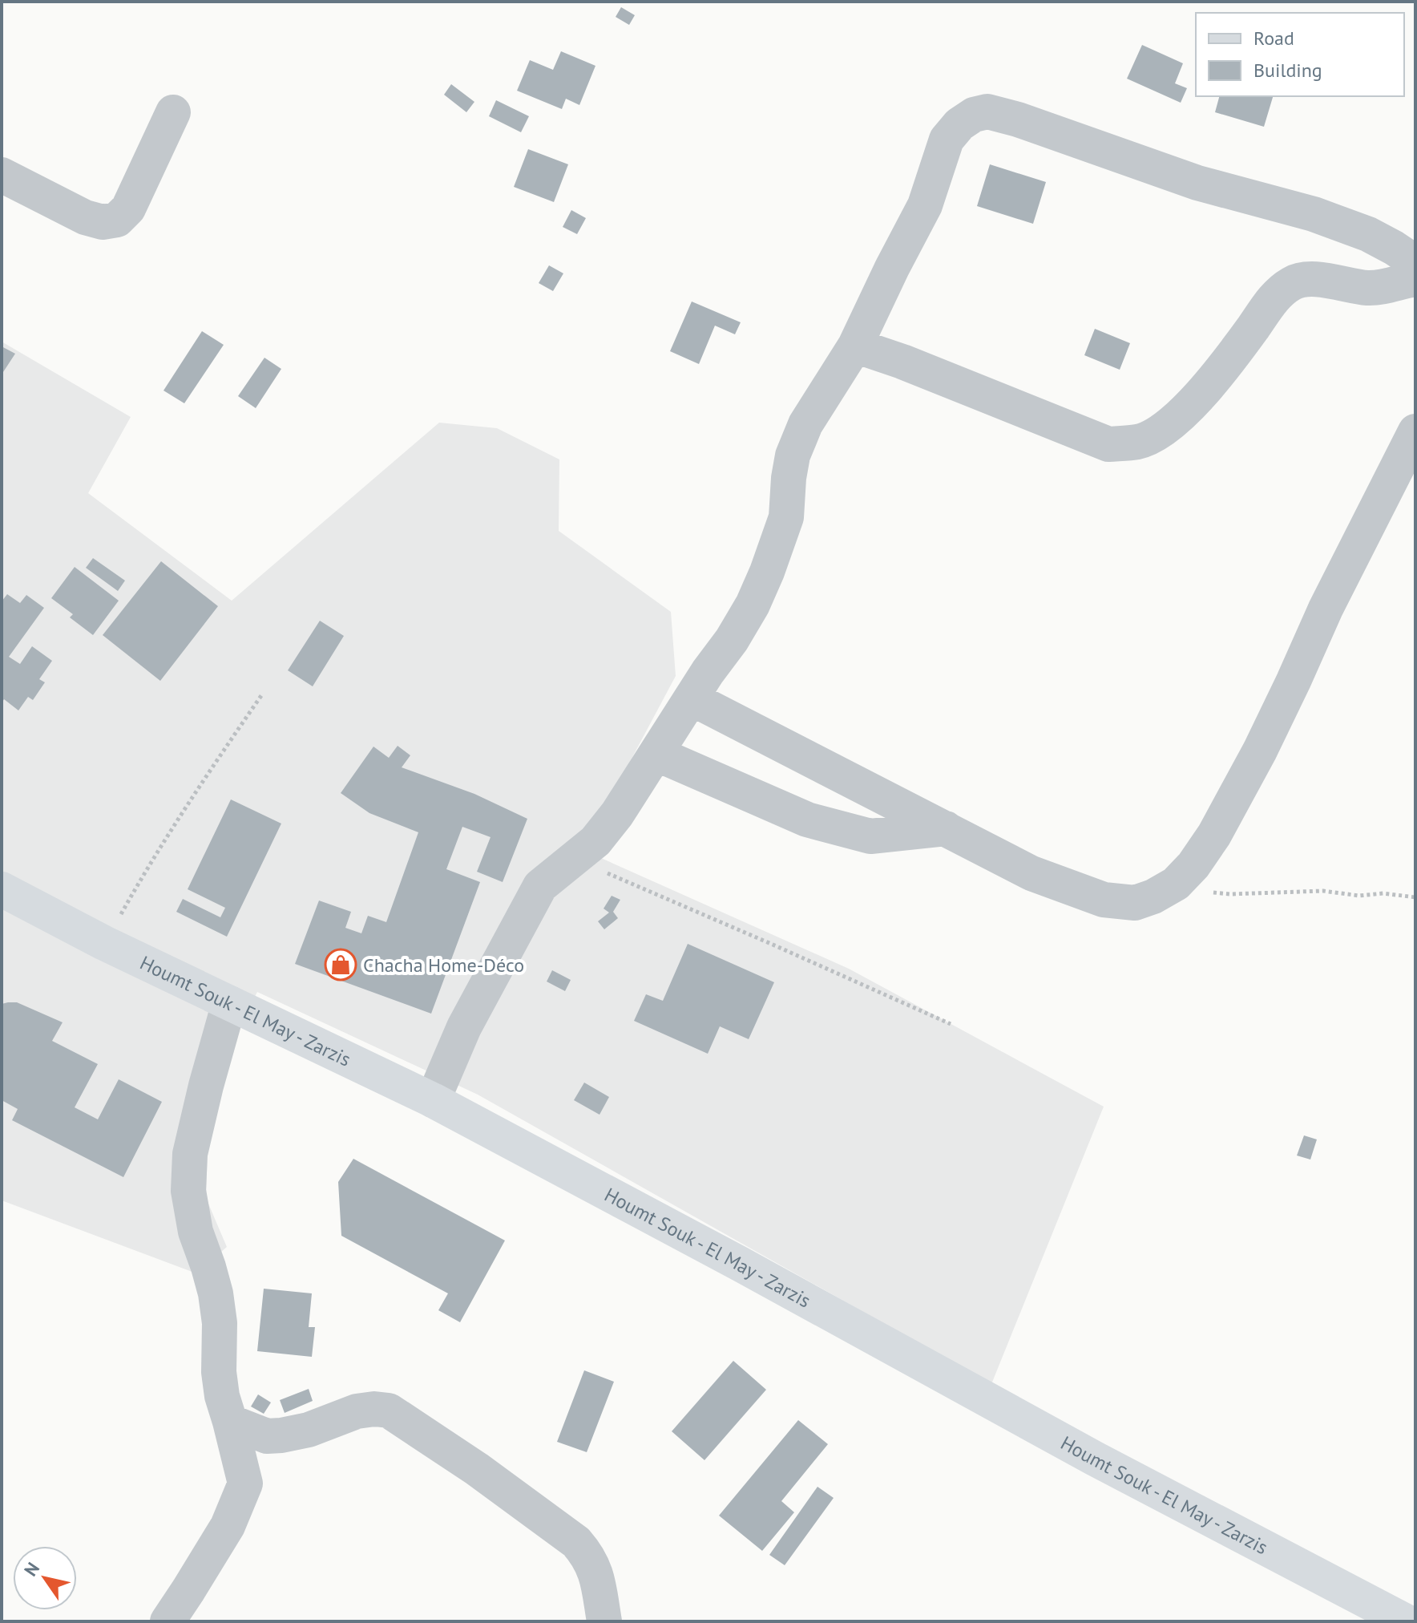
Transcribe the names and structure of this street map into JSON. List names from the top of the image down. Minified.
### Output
{"streets":{"main road":["Houmt Souk - El May - Zarzis"]},"places":{"shop":["Chacha Home-Déco"]},"legend":["Road","Building"],"north":"top left"}
